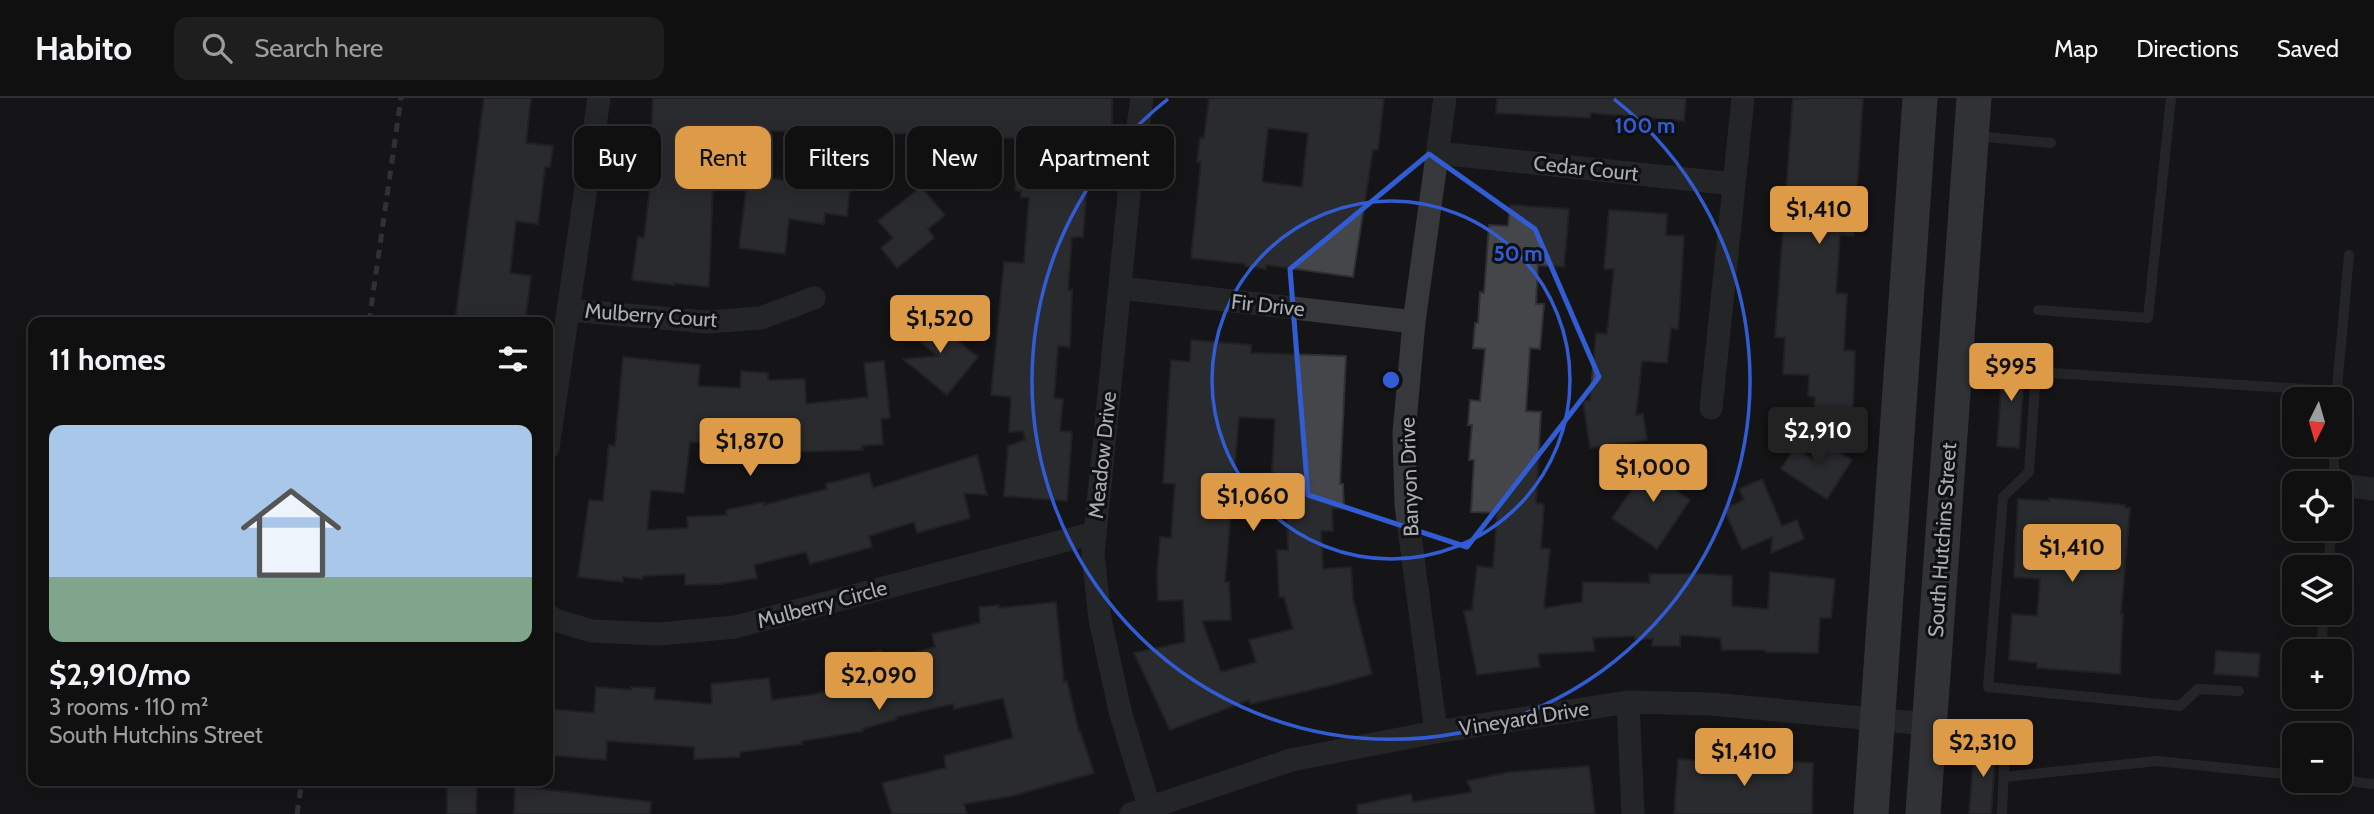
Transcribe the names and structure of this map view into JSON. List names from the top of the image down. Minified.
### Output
{"streets":{"main road":["South Hutchins Street"],"street":["Cedar Court","Fir Drive","Mulberry Court","Meadow Drive","Banyon Drive","Mulberry Circle","Vineyard Drive"]},"crossings":[["Cedar Court","Banyon Drive"],["Fir Drive","Meadow Drive"],["Fir Drive","Banyon Drive"],["Meadow Drive","Mulberry Circle"],["Meadow Drive","Vineyard Drive"],["Banyon Drive","Vineyard Drive"],["South Hutchins Street","Vineyard Drive"]],"north":"bottom","page":{"header":"Habito","search":"Search here","nav":["Map","Directions","Saved"],"chip":["Buy","Rent","Filters","New","Apartment"],"price":["$1,410","$1,520","$995","$2,910","$1,870","$1,000","$1,060","$1,410","$2,090","$2,310","$1,410"],"heading":"11 homes","map_buttons":["+","−"],"list":[{"name":"$2,910/mo","note":"3 rooms · 110 m² · South Hutchins Street"}]},"rings":["100 m","50 m"]}
